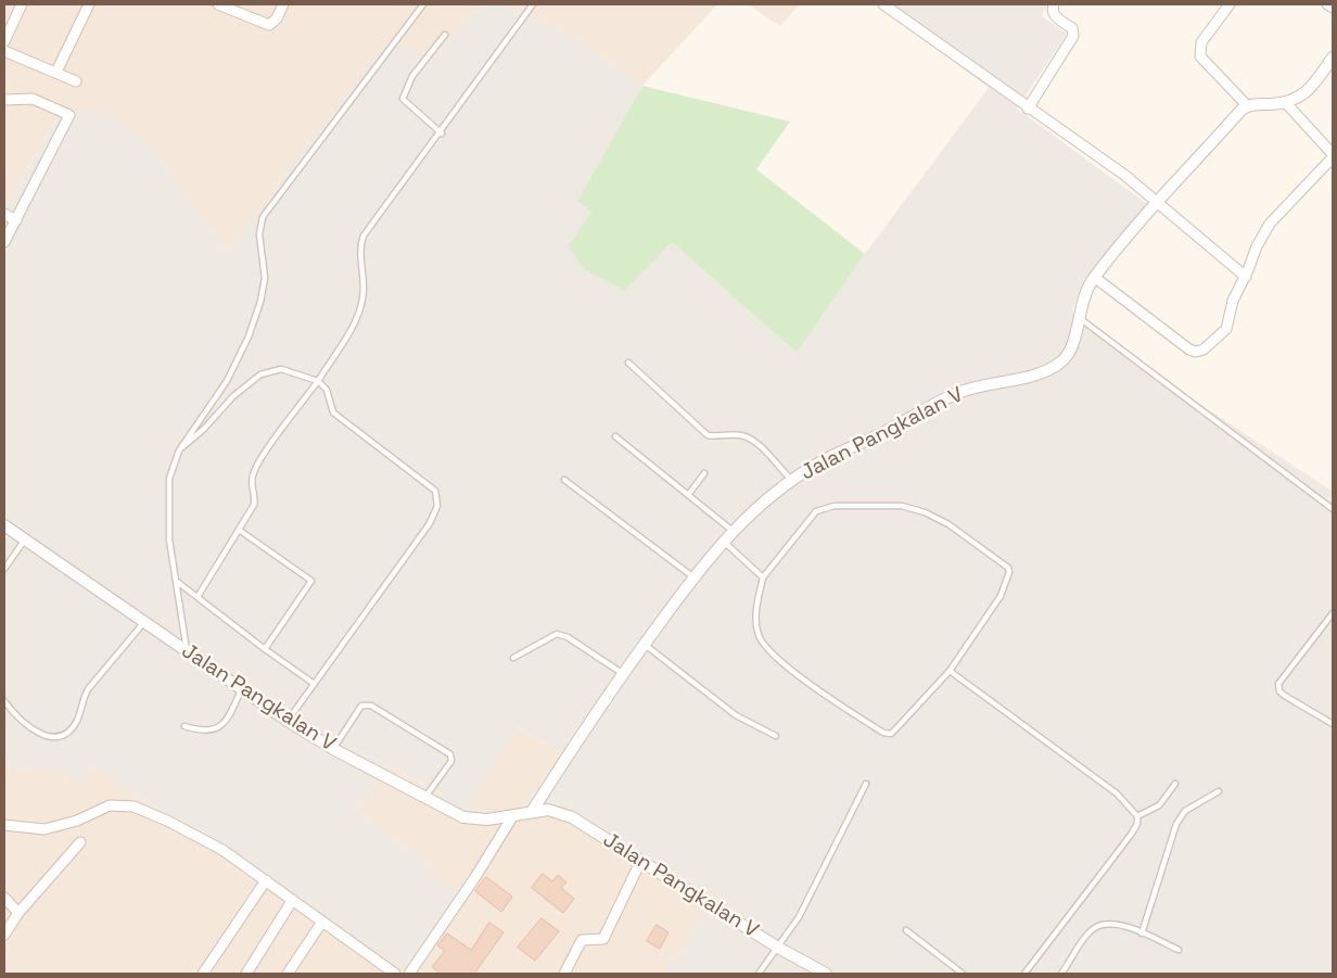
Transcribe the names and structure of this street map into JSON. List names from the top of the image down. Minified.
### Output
{"streets":{"street":["Jalan Pangkalan V"]}}
